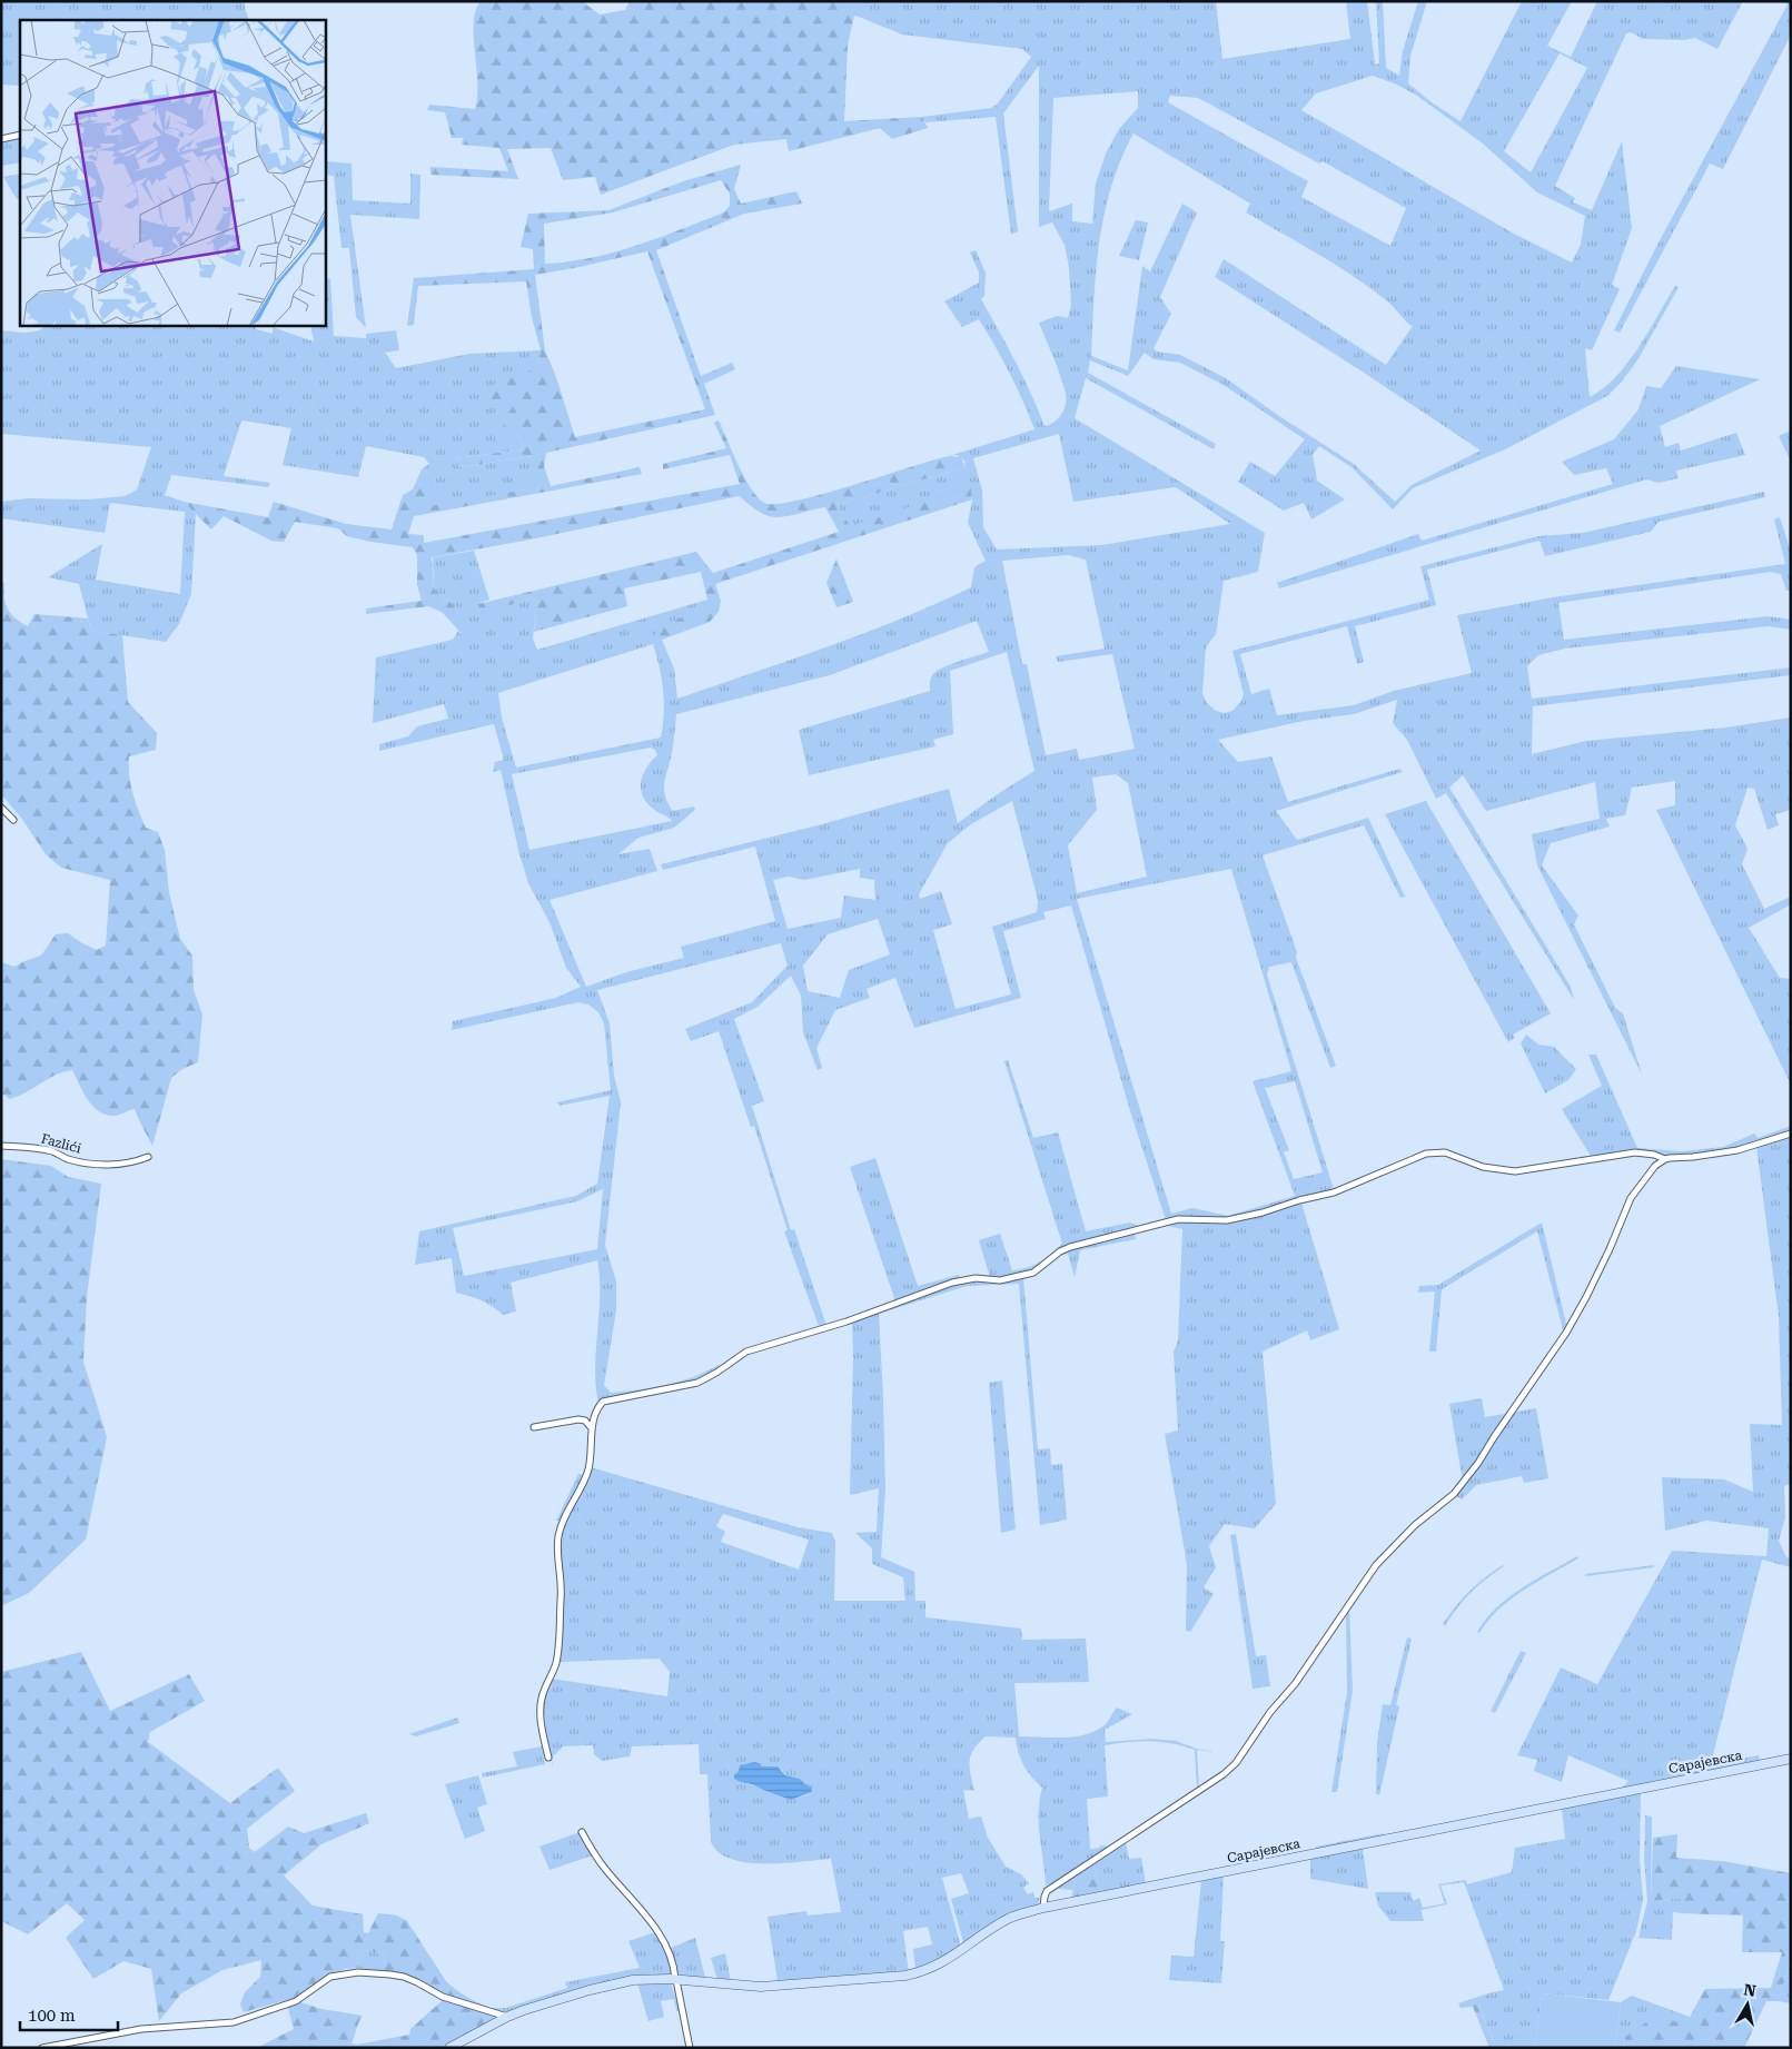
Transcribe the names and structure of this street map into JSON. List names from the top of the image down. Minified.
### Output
{"streets":{"main road":["Сарајевска"],"street":["Fazlići"]},"scale_bar":"100 m","north":"top"}
